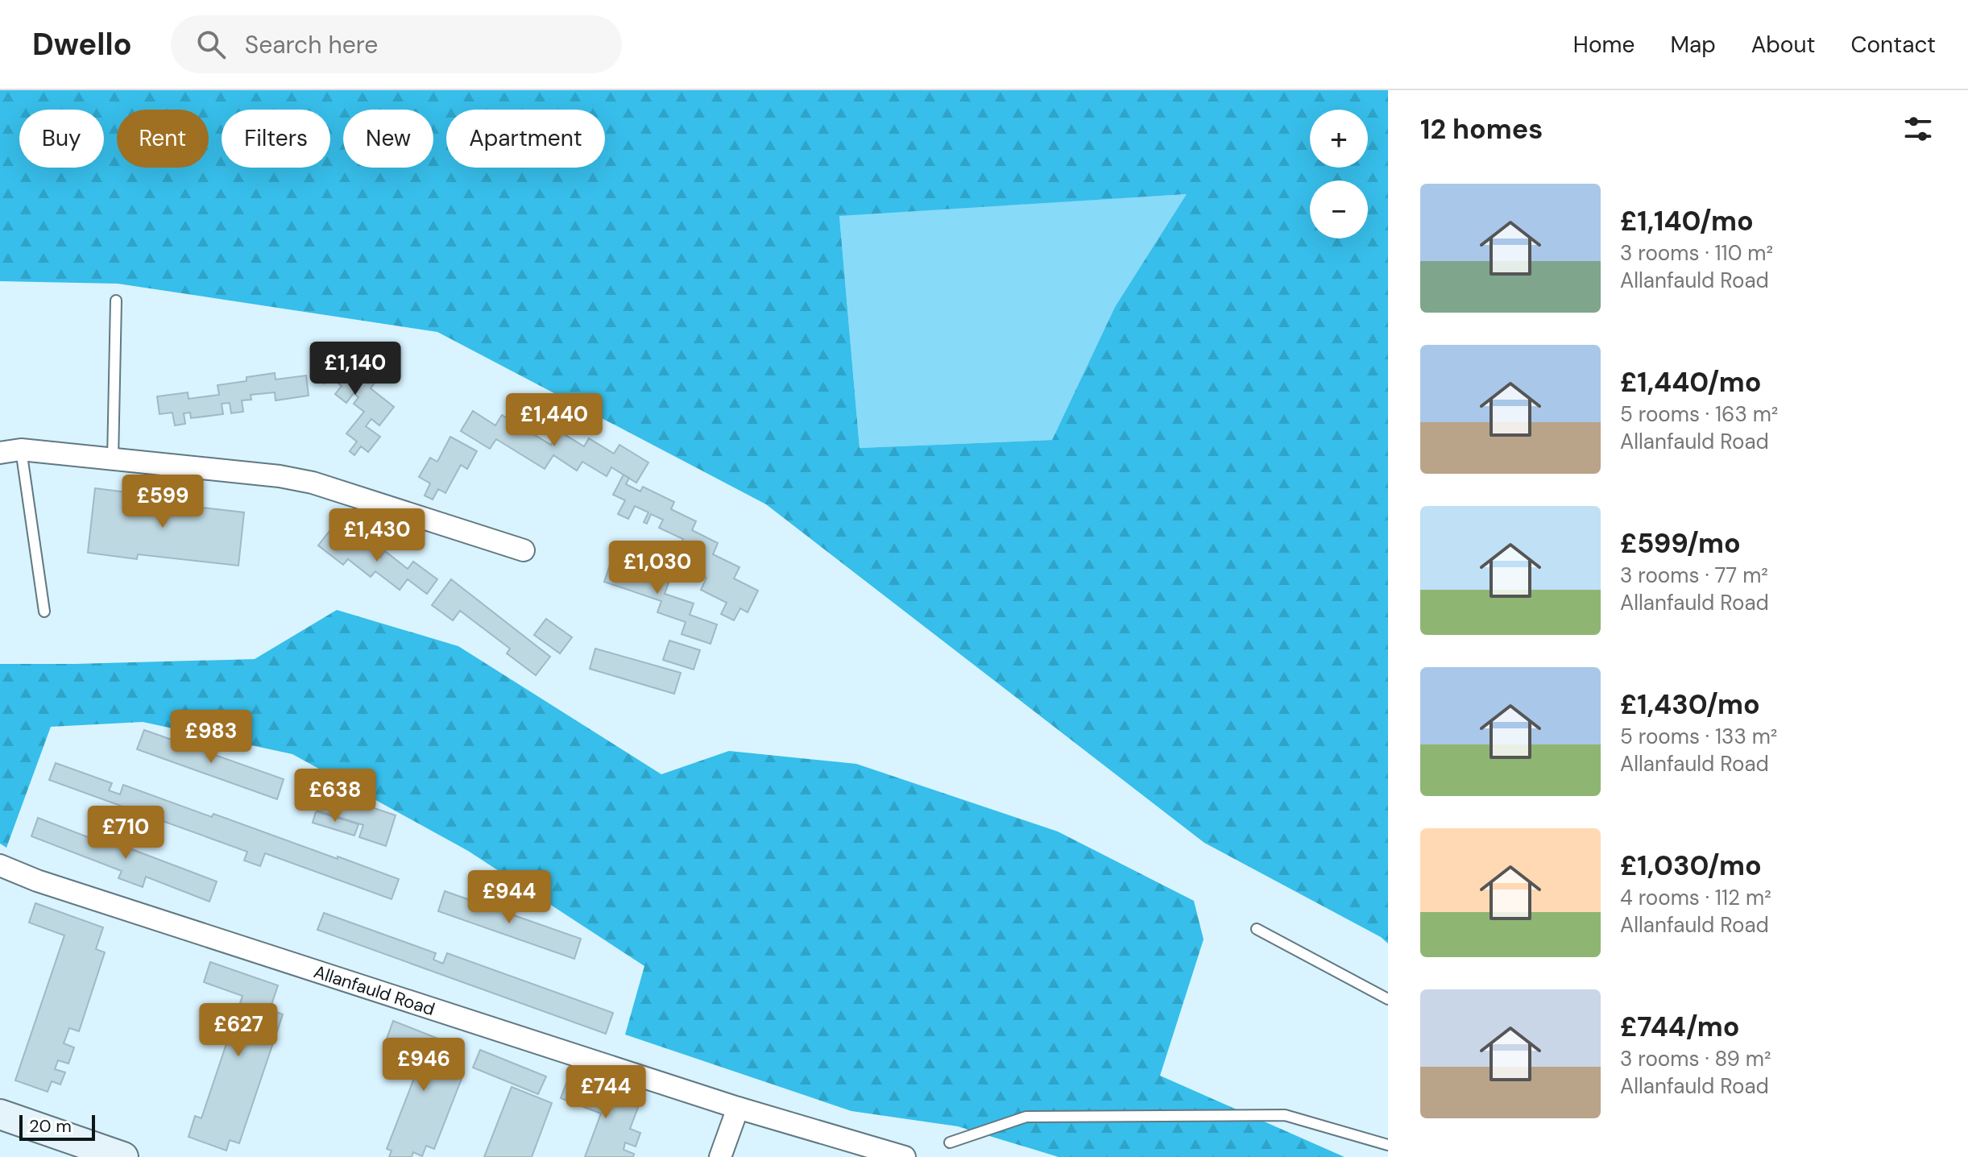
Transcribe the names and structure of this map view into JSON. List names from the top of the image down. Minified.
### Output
{"streets":{"street":["Allanfauld Road"]},"scale_bar":"20 m","page":{"header":"Dwello","search":"Search here","nav":["Home","Map","About","Contact"],"heading":"12 homes","map_buttons":["+","−"],"chip":["Buy","Rent","Filters","New","Apartment"],"list":[{"name":"£1,140/mo","note":"3 rooms · 110 m² · Allanfauld Road"},{"name":"£1,440/mo","note":"5 rooms · 163 m² · Allanfauld Road"},{"name":"£599/mo","note":"3 rooms · 77 m² · Allanfauld Road"},{"name":"£1,430/mo","note":"5 rooms · 133 m² · Allanfauld Road"},{"name":"£1,030/mo","note":"4 rooms · 112 m² · Allanfauld Road"},{"name":"£744/mo","note":"3 rooms · 89 m² · Allanfauld Road"}],"price":["£1,140","£1,440","£599","£1,430","£1,030","£983","£638","£710","£944","£627","£946","£744"],"scale":"20 m"}}
